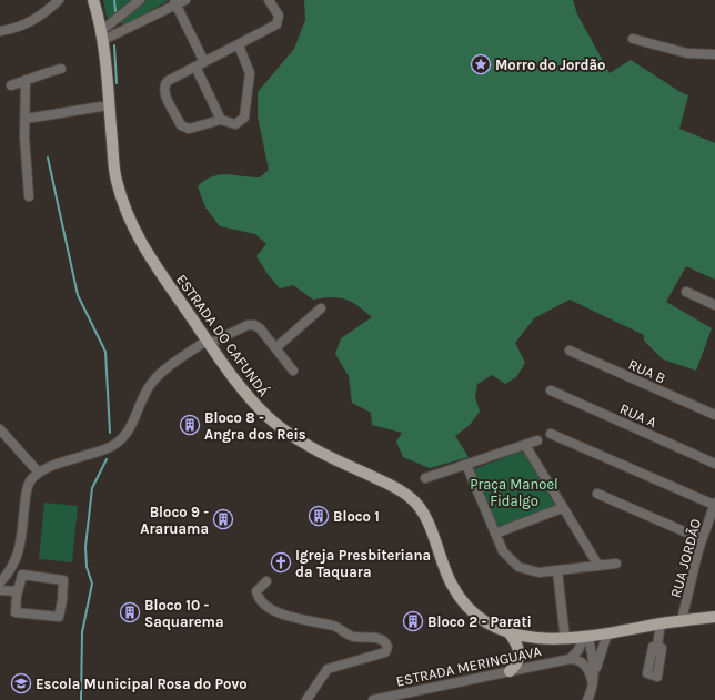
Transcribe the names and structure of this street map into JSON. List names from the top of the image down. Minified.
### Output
{"streets":{"main road":["ESTRADA DO CAFUNDÁ"],"street":["RUA B","RUA A","RUA JORDÃO","ESTRADA MERINGUAVA"]},"crossings":[["ESTRADA DO CAFUNDÁ","RUA JORDÃO"]],"parks":["Praça Manoel Fidalgo"],"places":{"place":["Morro do Jordão"],"building":["Bloco 8 - Angra dos Reis","Bloco 1","Bloco 9 - Araruama","Bloco 10 - Saquarema","Bloco 2 - Parati"],"church":["Igreja Presbiteriana da Taquara"],"school or university":["Escola Municipal Rosa do Povo"]}}
